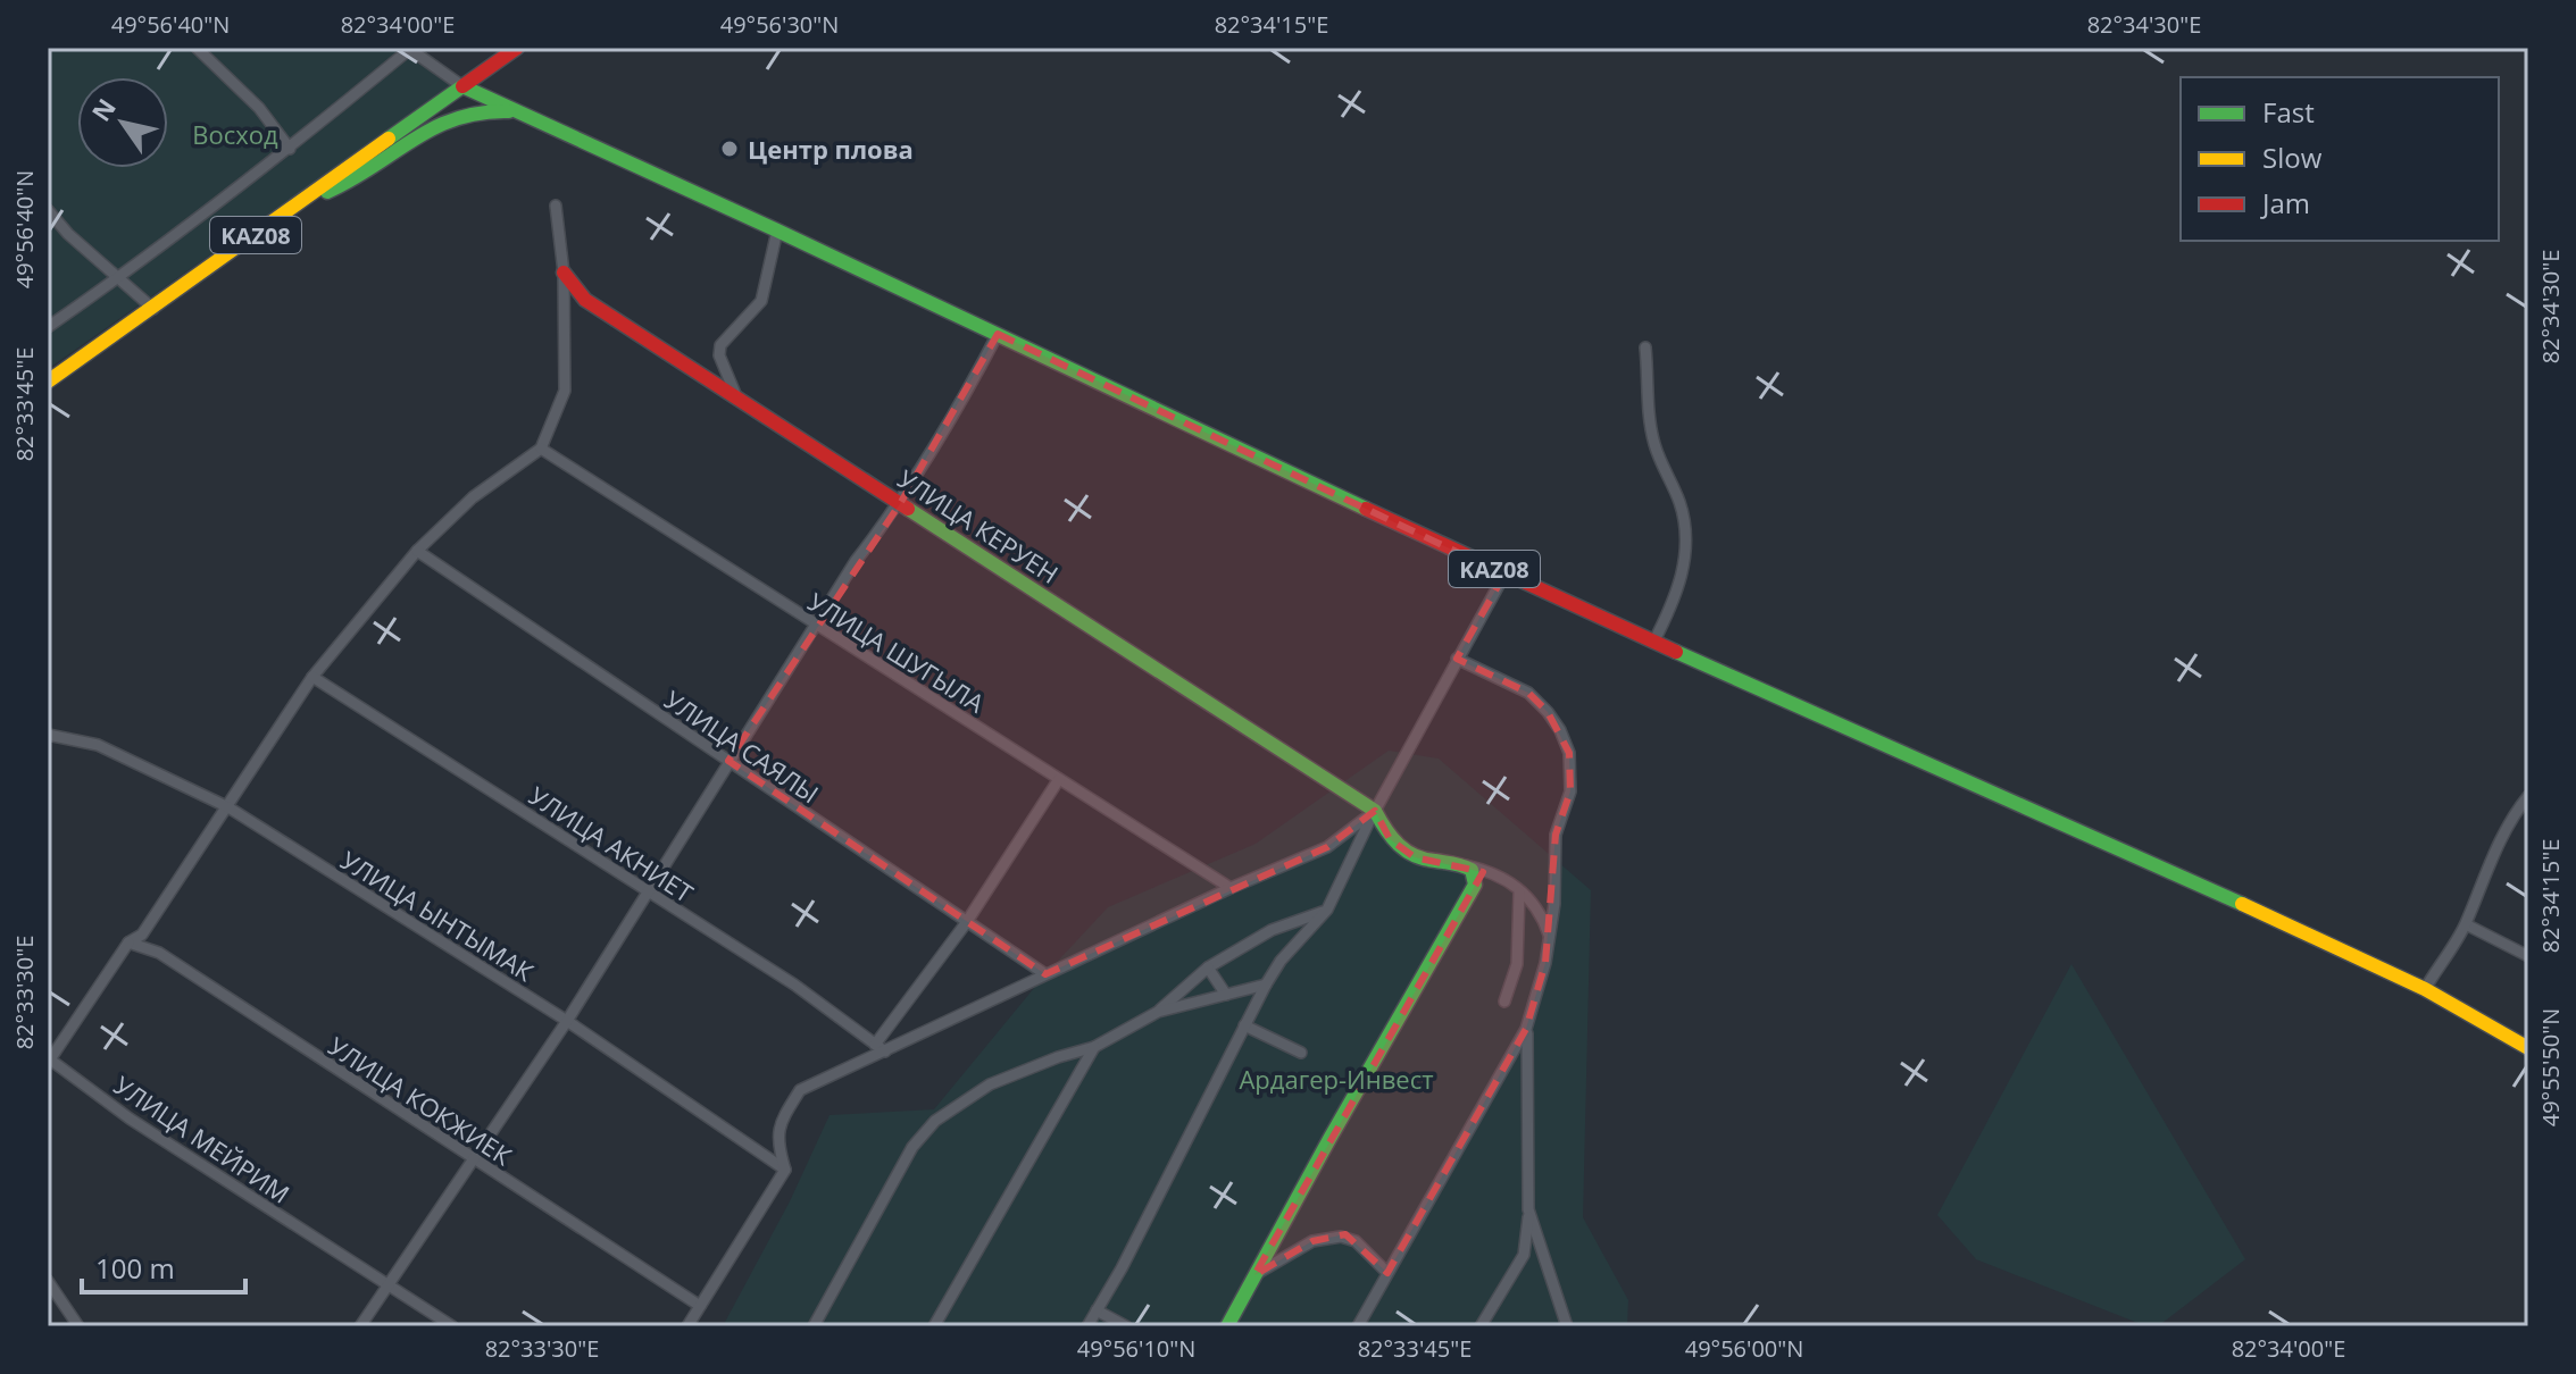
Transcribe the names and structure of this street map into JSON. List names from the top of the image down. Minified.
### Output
{"streets":{"main road":["KAZ08","УЛИЦА КЕРУЕН"],"street":["УЛИЦА ШУГЫЛА","УЛИЦА САЯЛЫ","УЛИЦА АКНИЕТ","УЛИЦА ЫНТЫМАК","УЛИЦА КОКЖИЕК","УЛИЦА МЕЙРИМ"]},"crossings":[["УЛИЦА КОКЖИЕК","УЛИЦА МЕЙРИМ"]],"parks":["Восход","Ардагер-Инвест"],"places":["Центр плова"],"legend":["Fast","Slow","Jam"],"scale_bar":"100 m","north":"top left","coordinates":["49°56'40\"N","82°34'00\"E","49°56'30\"N","82°34'15\"E","82°34'30\"E","82°33'45\"E","82°33'30\"E","49°55'50\"N","49°56'10\"N","49°56'00\"N"]}
